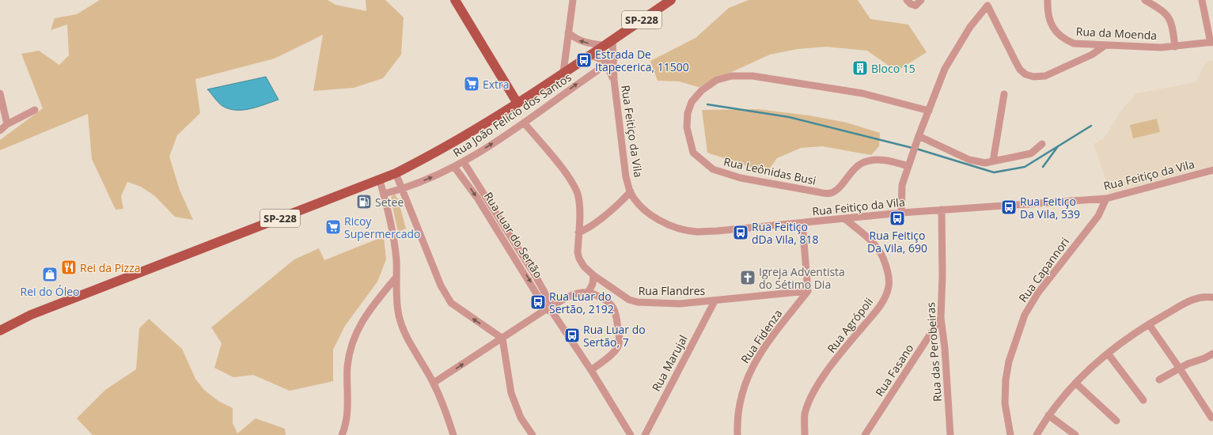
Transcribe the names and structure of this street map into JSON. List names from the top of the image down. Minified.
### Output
{"streets":{"main road":["SP-228"],"street":["Rua da Moenda","Rua João Felício dos Santos","Rua Feitiço da Vila","Rua Leônidas Busi","Rua Luar do Sertão","Rua Capannori","Rua Flandres","Rua Agrópoli","Rua Fidenza","Rua das Perobeiras","Rua Marujal","Rua Fasano"]},"crossings":[["SP-228","Rua Feitiço da Vila"],["Rua João Felício dos Santos","Rua Feitiço da Vila"],["Rua João Felício dos Santos","Rua Luar do Sertão"],["Rua João Felício dos Santos","Rua Flandres"],["Rua Feitiço da Vila","Rua Capannori"],["Rua Feitiço da Vila","Rua Agrópoli"],["Rua Feitiço da Vila","Rua das Perobeiras"],["Rua Flandres","Rua Fidenza"],["Rua Flandres","Rua Marujal"],["Rua das Perobeiras","Rua Fasano"]],"one_way":["Rua João Felício dos Santos"],"places":{"bus stop":["Estrada De Itapecerica, 11500","Rua Feitiço Da Vila, 539","Rua Feitiço Da Vila, 690","Rua Feitiço dDa Vila, 818","Rua Luar do Sertão, 2192","Rua Luar do Sertão, 7"],"building":["Bloco 15"],"supermarket":["Extra","Ricoy Supermercado"],"fuel station":["Setee"],"restaurant":["Rei da Pizza"],"shop":["Rei do Óleo"],"church":["Igreja Adventista do Sétimo Dia"]}}
